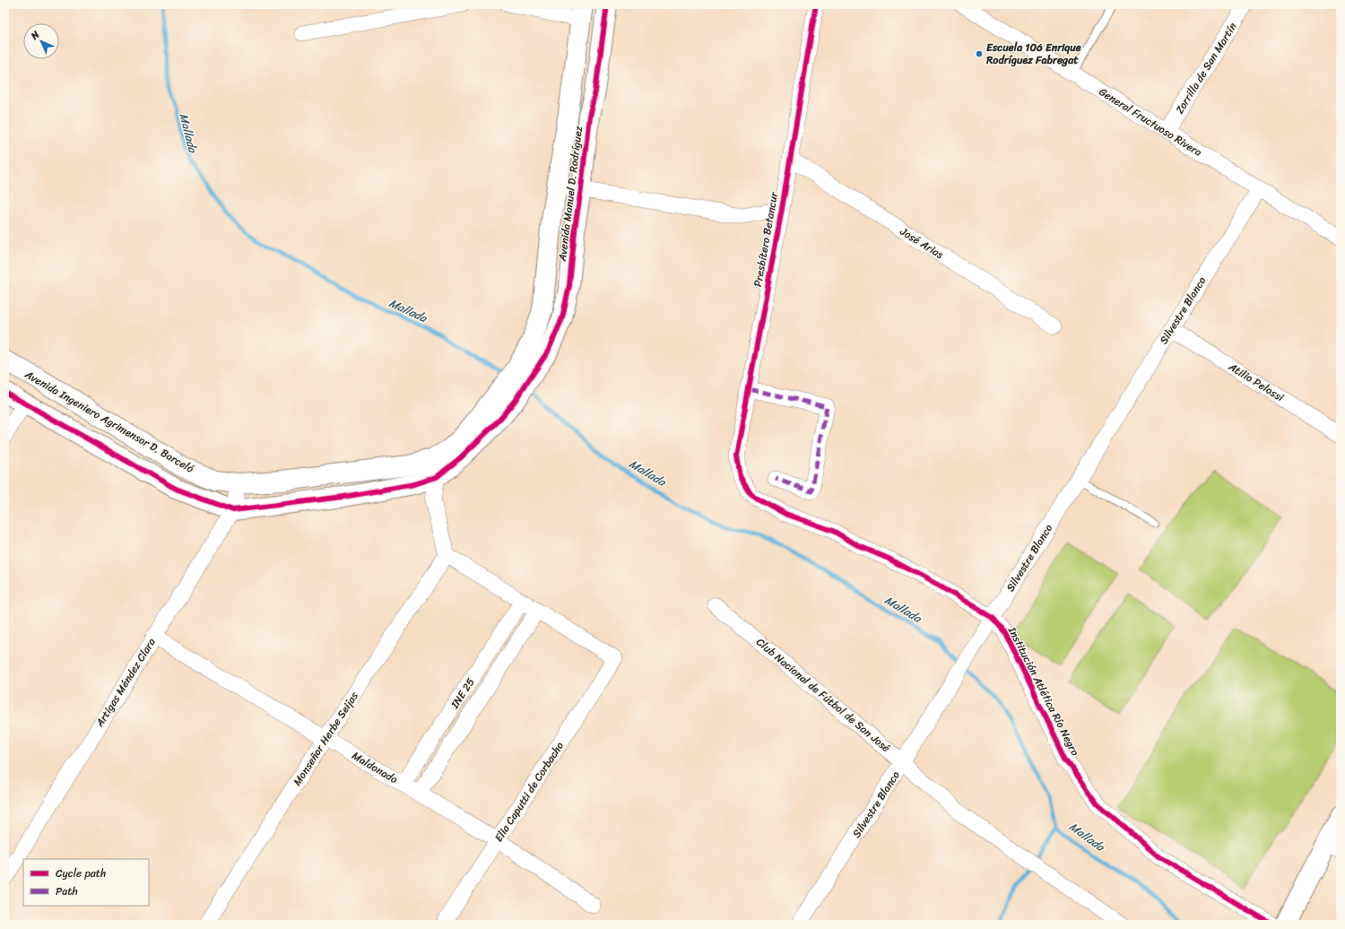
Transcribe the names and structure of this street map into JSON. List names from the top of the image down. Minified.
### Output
{"streets":{"street":["Zorrilla de San Martín","General Fructuoso Rivera","Avenida Manuel D. Rodríguez","Presbítero Betancur","José Arias","Silvestre Blanco","Atilio Pelossi","Avenida Ingeniero Agrimensor D. Barceló","Artigas Méndez Clara","Institución Atlética Río Negro","INE 25","Club Nacional de Fútbol de San José","Monseñor Herbe Seijas","Maldonado","Elia Caputti de Corbacho"]},"crossings":[["Zorrilla de San Martín","General Fructuoso Rivera"],["General Fructuoso Rivera","Silvestre Blanco"],["Avenida Manuel D. Rodríguez","Avenida Ingeniero Agrimensor D. Barceló"],["Presbítero Betancur","José Arias"],["Presbítero Betancur","Institución Atlética Río Negro"],["Silvestre Blanco","Atilio Pelossi"],["Silvestre Blanco","Institución Atlética Río Negro"],["Silvestre Blanco","Club Nacional de Fútbol de San José"],["Avenida Ingeniero Agrimensor D. Barceló","Artigas Méndez Clara"],["Artigas Méndez Clara","Maldonado"],["INE 25","Maldonado"],["INE 25","Elia Caputti de Corbacho"],["Monseñor Herbe Seijas","Maldonado"],["Maldonado","Elia Caputti de Corbacho"]],"water":["Mallada"],"places":["Escuela 106 Enrique Rodríguez Fabregat"],"legend":["Cycle path","Path"],"north":"top left"}
